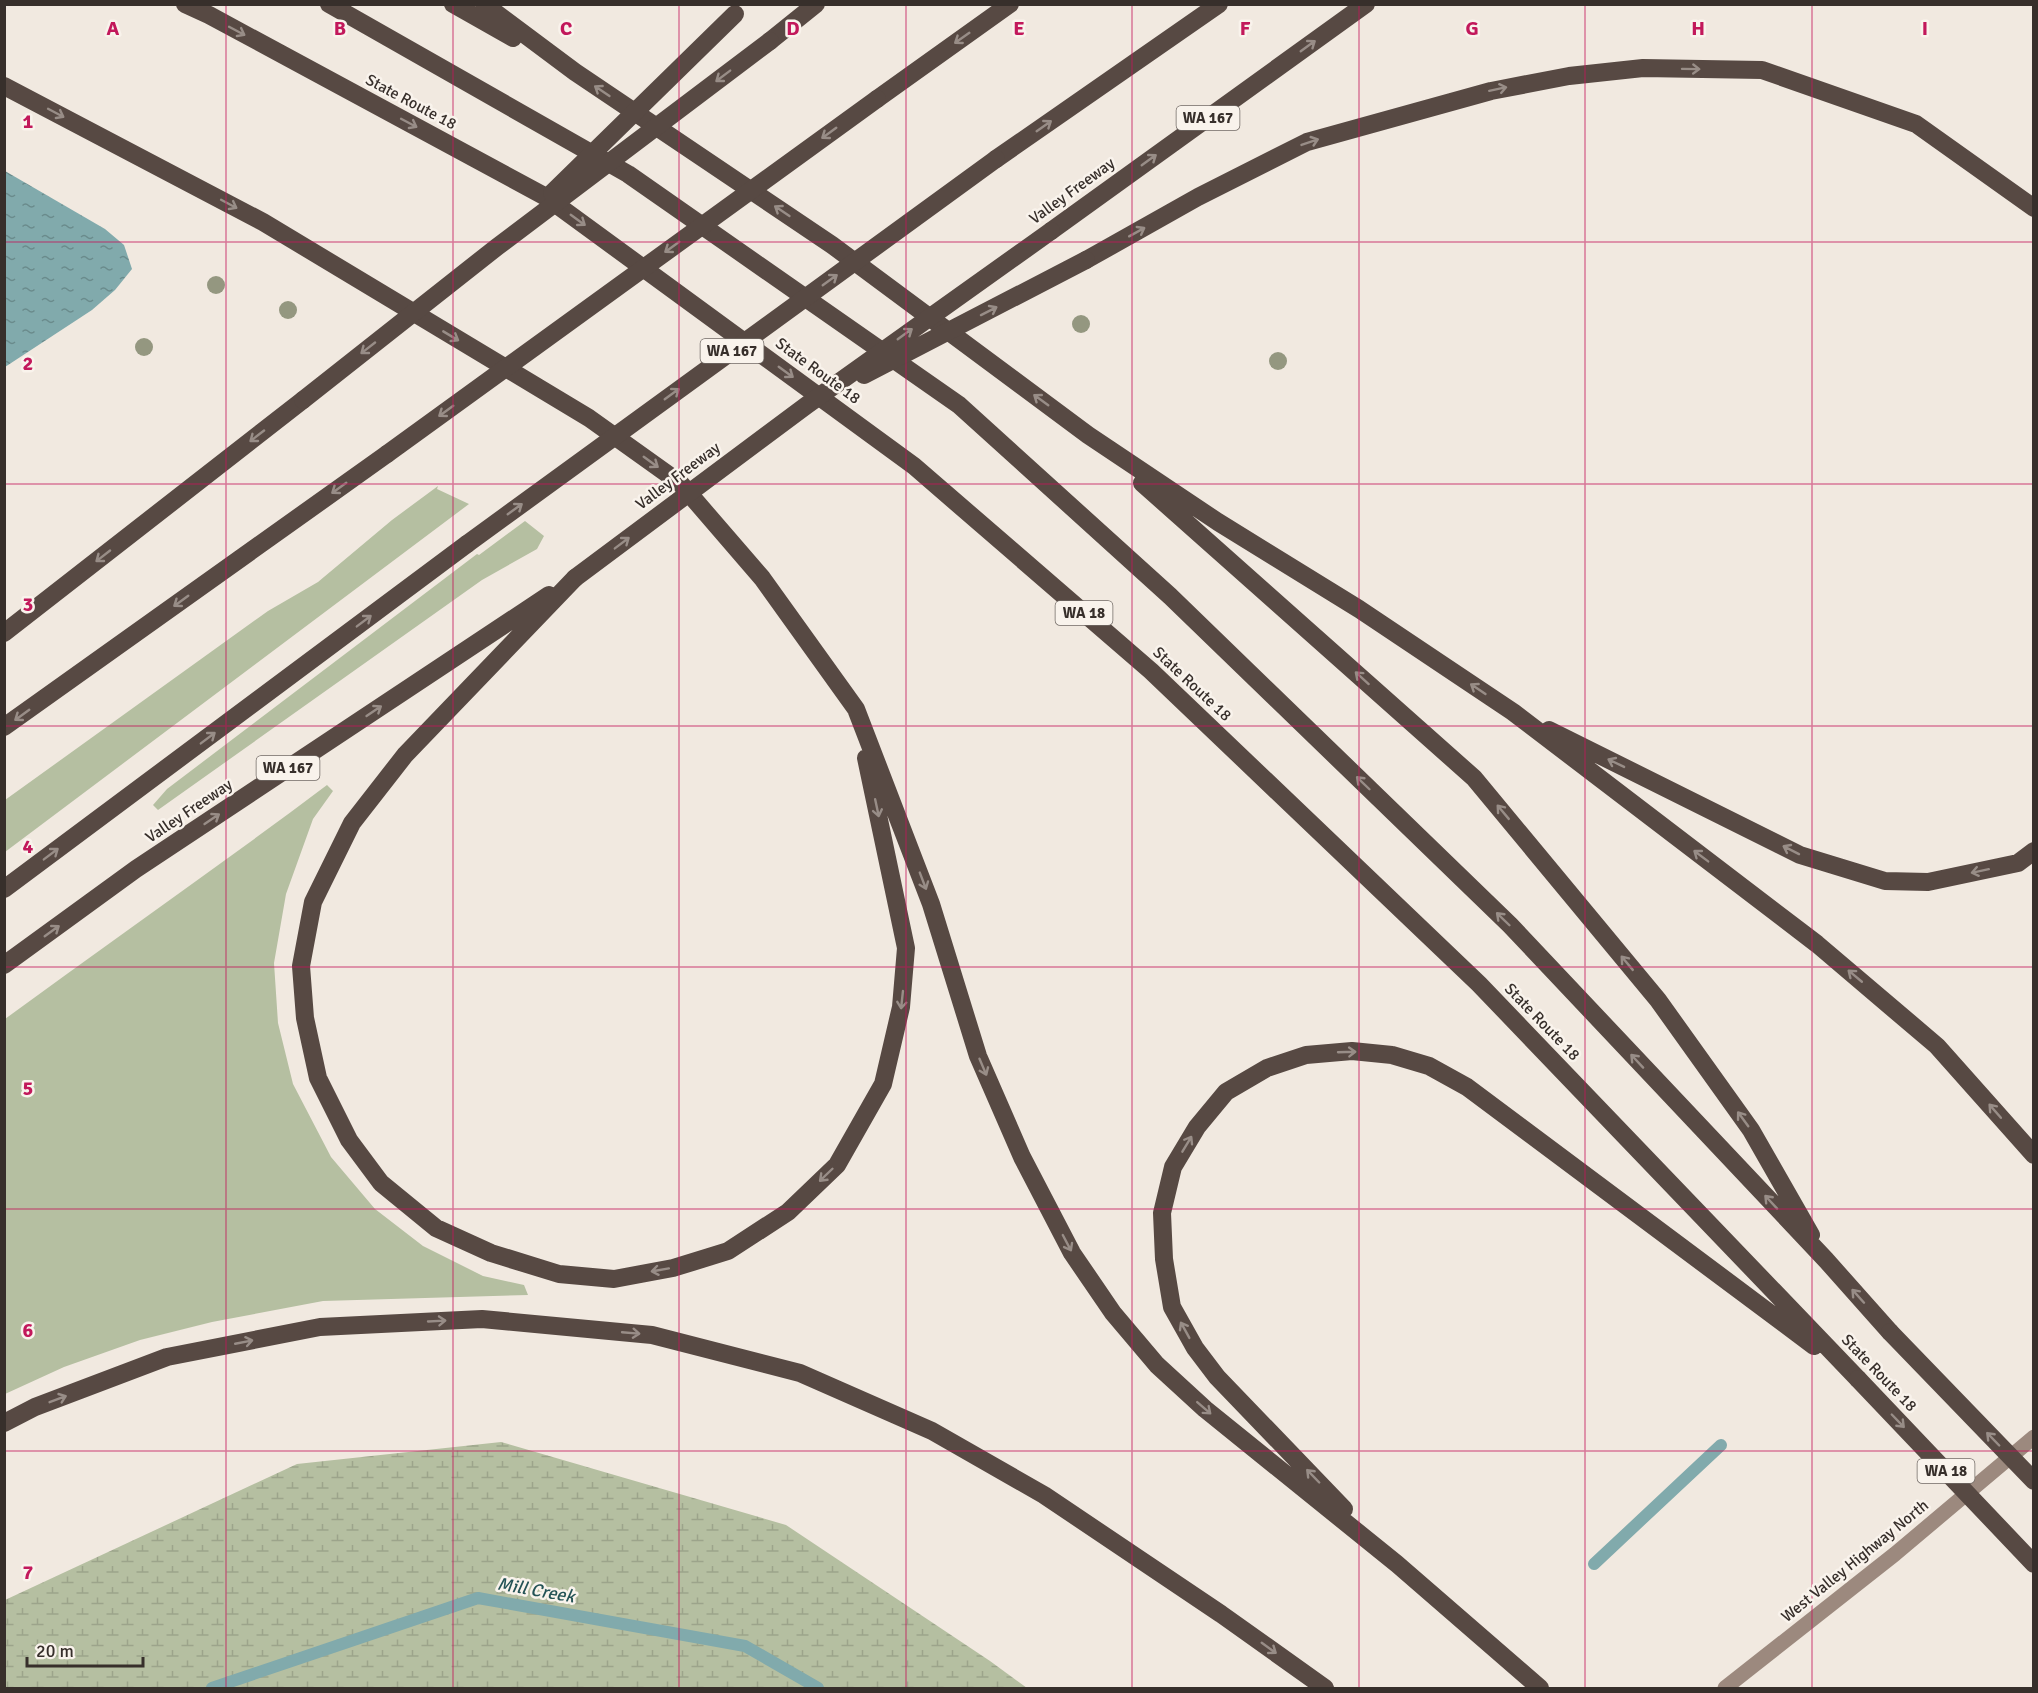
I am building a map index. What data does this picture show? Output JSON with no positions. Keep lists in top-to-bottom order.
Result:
{
  "streets": {
    "highway": [
      "State Route 18",
      "WA 167",
      "Valley Freeway",
      "WA 18"
    ],
    "main road": ["West Valley Highway North"]
  },
  "water": ["Mill Creek"],
  "scale_bar": "20 m",
  "grid": {
    "columns": [
      "A",
      "B",
      "C",
      "D",
      "E",
      "F",
      "G",
      "H",
      "I"
    ],
    "rows": [
      "1",
      "2",
      "3",
      "4",
      "5",
      "6",
      "7"
    ]
  }
}
